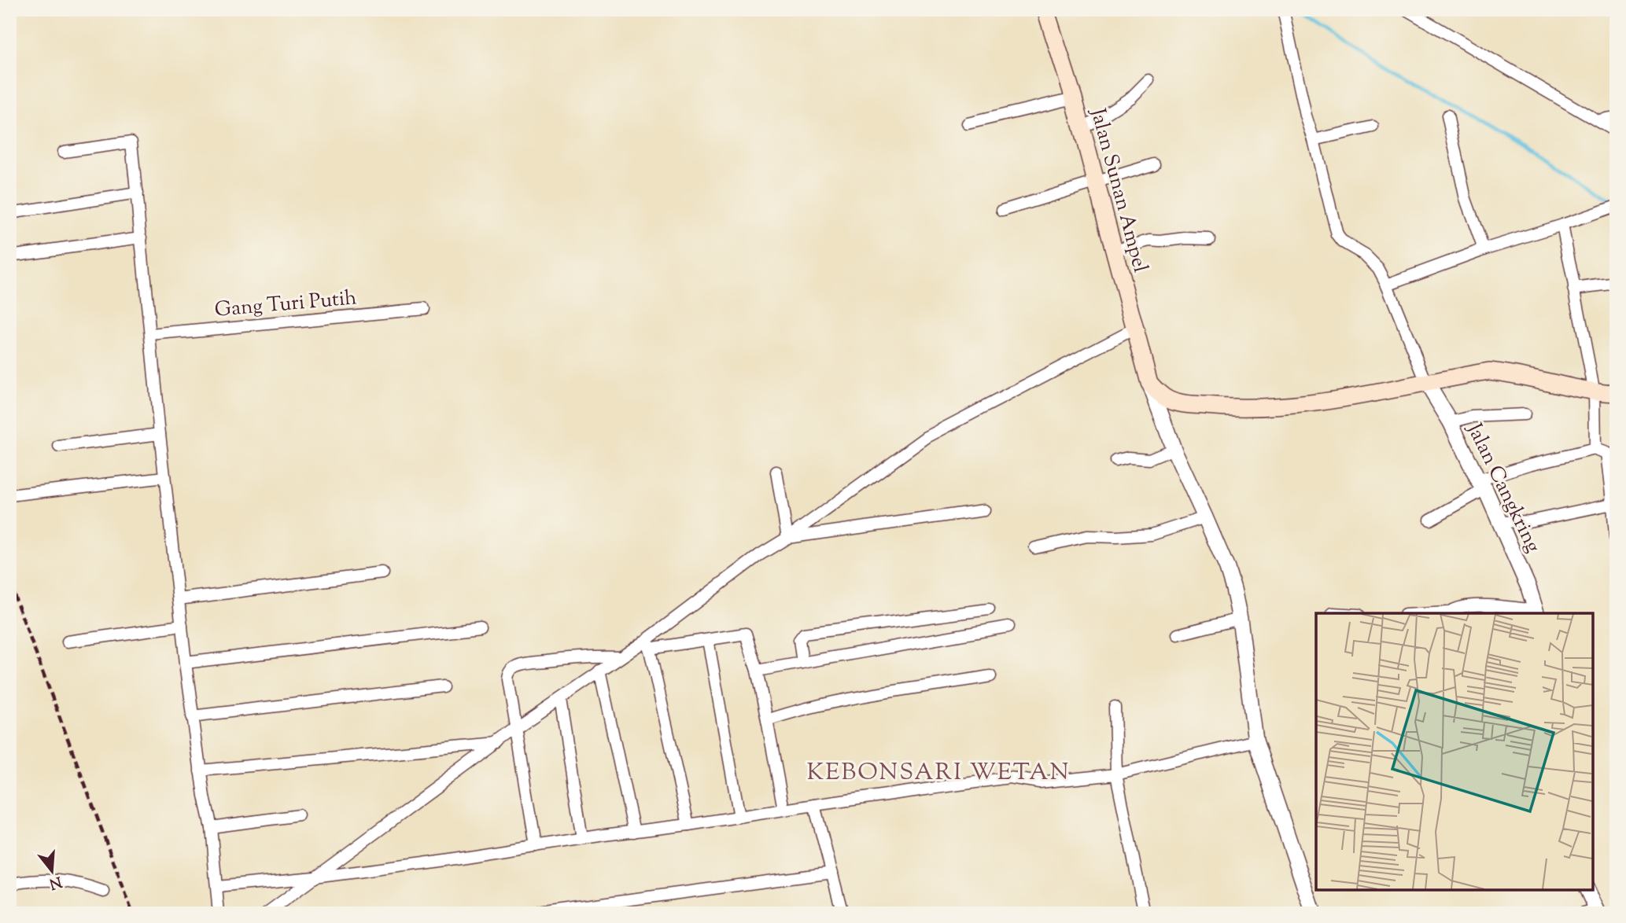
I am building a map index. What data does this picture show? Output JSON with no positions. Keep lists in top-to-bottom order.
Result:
{
  "streets": {
    "main road": ["Jalan Sunan Ampel"],
    "street": ["Gang Turi Putih", "Jalan Cangkring"]
  },
  "districts": ["KEBONSARI WETAN"],
  "north": "bottom"
}
